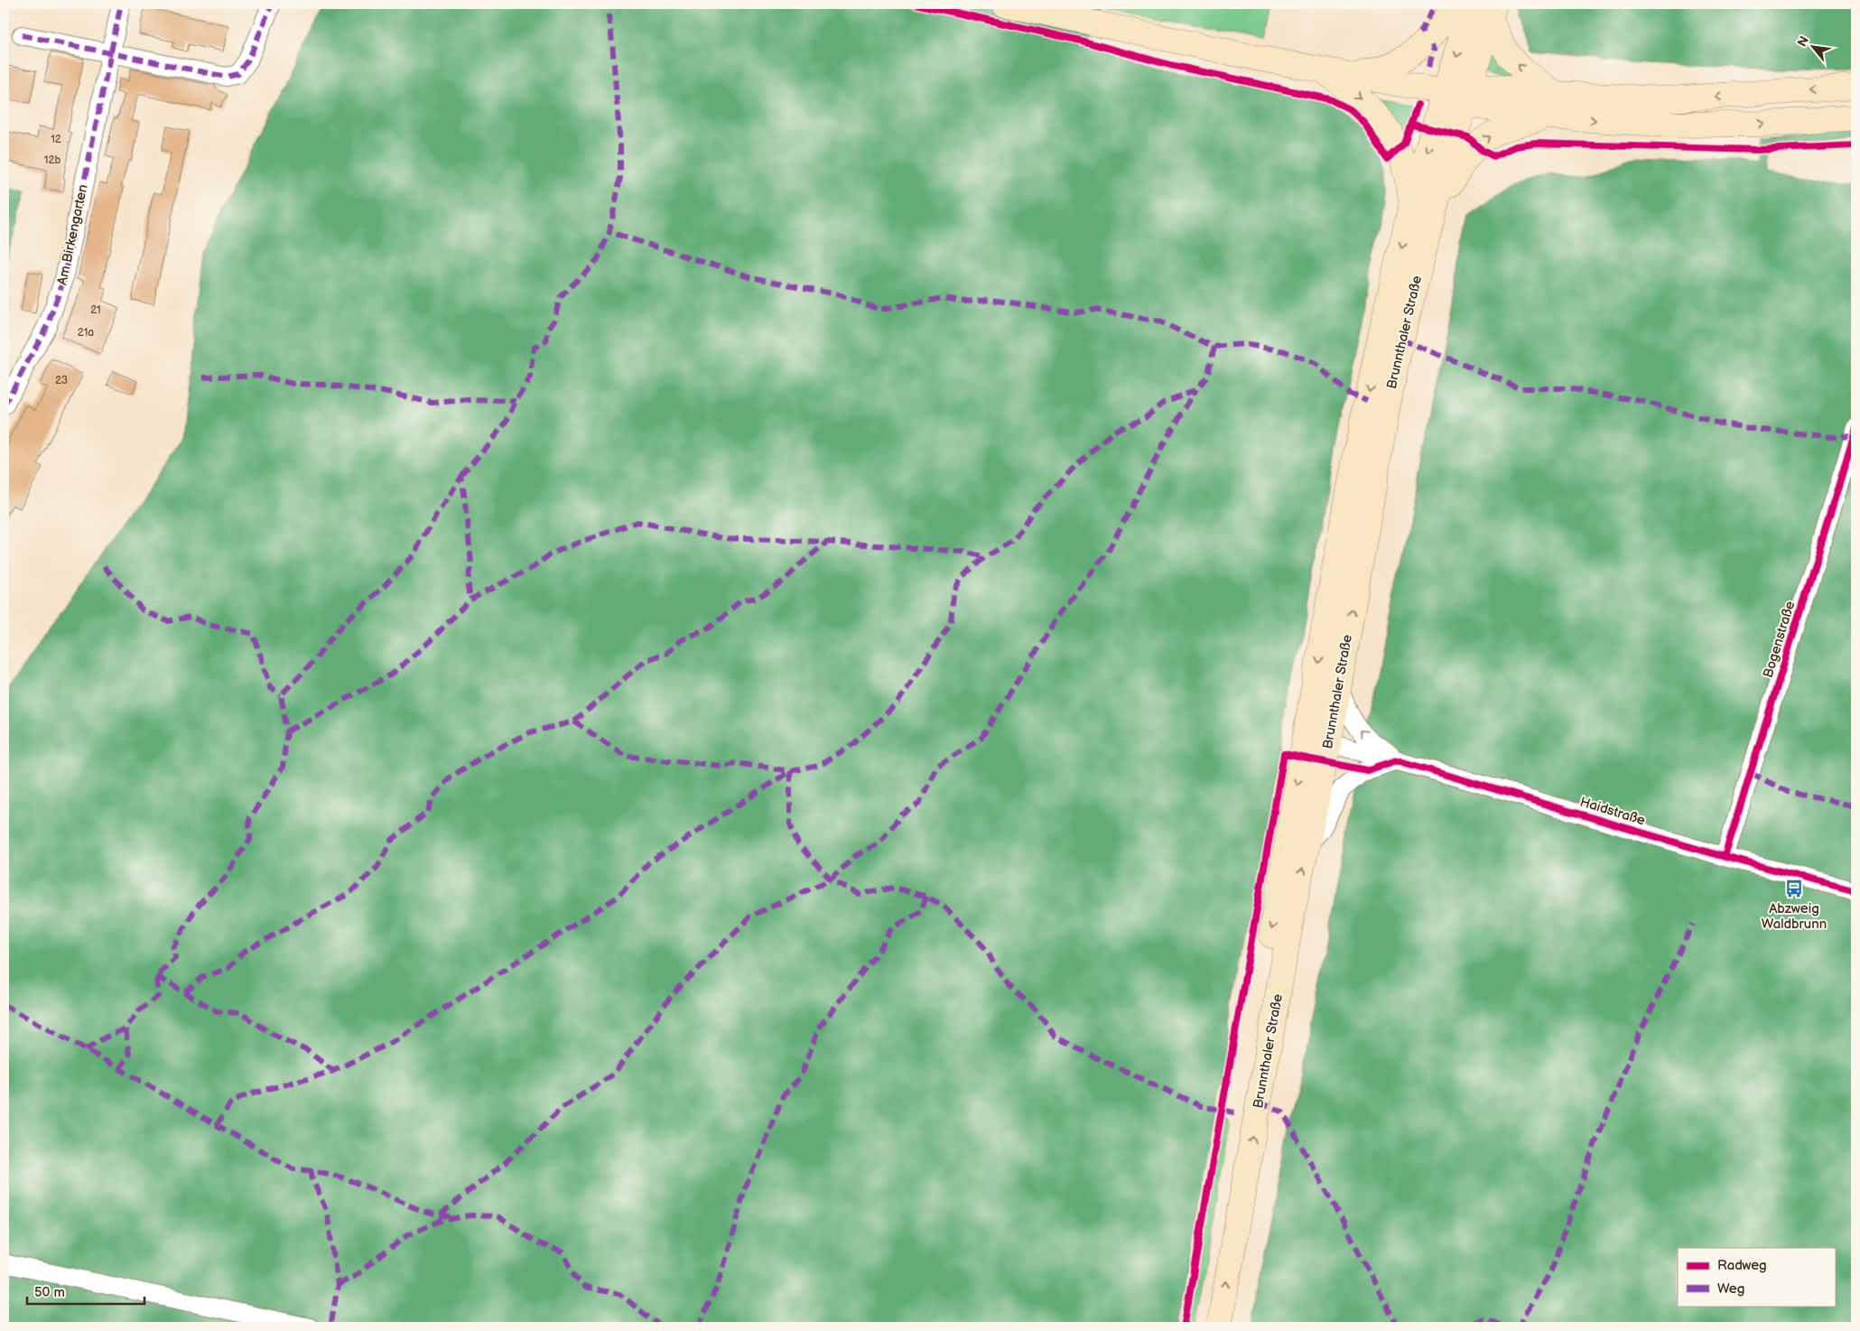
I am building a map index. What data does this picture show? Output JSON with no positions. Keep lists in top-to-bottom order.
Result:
{
  "streets": {
    "main road": ["Brunnthaler Straße"],
    "street": ["Am Birkengarten", "Bogenstraße", "Haidstraße"]
  },
  "crossings": [
    ["Brunnthaler Straße", "Haidstraße"],
    ["Bogenstraße", "Haidstraße"]
  ],
  "places": {
    "bus stop": ["Abzweig Waldbrunn"]
  },
  "house_numbers": [
    "12",
    "12b",
    "21",
    "21a",
    "23"
  ],
  "legend": ["Radweg", "Weg"],
  "scale_bar": "50 m",
  "north": "top left"
}
